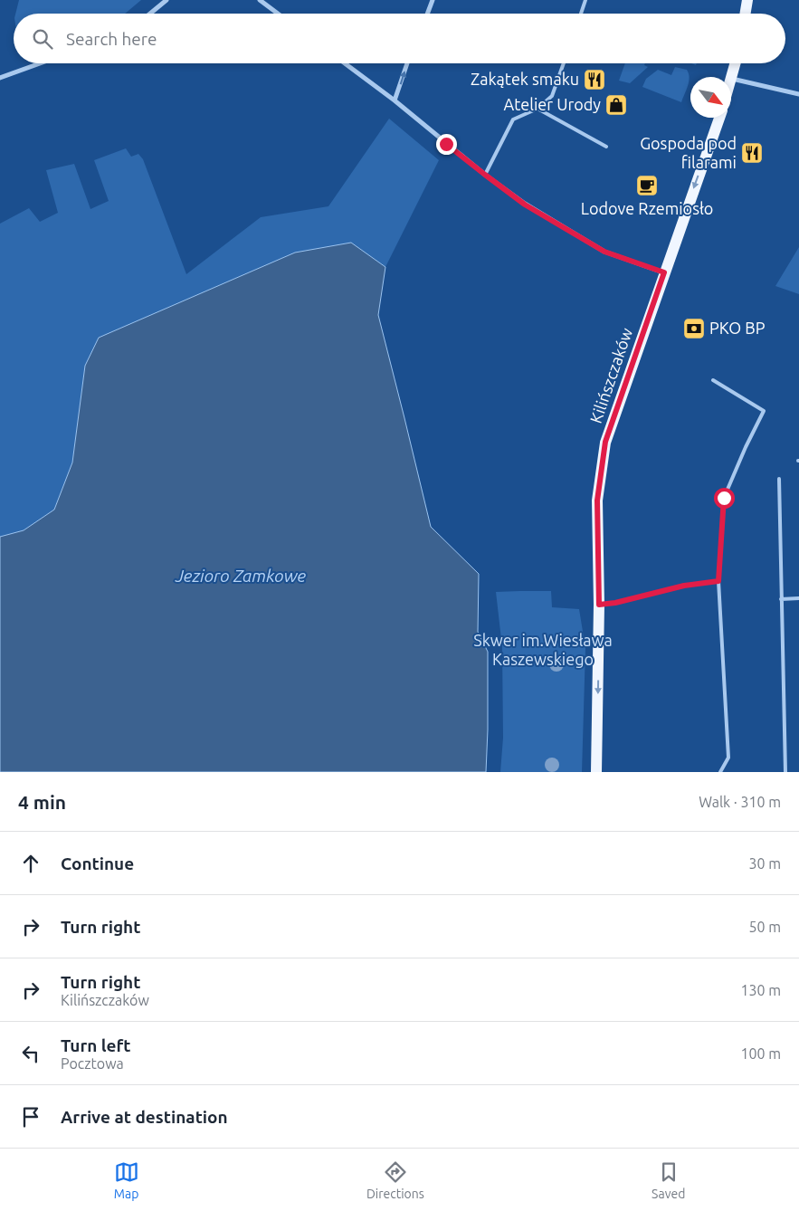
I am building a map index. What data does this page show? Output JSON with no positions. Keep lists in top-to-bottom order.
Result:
{
  "streets": {
    "main road": ["Kilińszczaków"]
  },
  "one_way": ["Kilińszczaków"],
  "water": ["Jezioro Zamkowe"],
  "parks": ["Skwer im.Wiesława Kaszewskiego"],
  "places": {
    "restaurant": ["Zakątek smaku", "Gospoda pod filarami"],
    "shop": ["Atelier Urody"],
    "cafe": ["Lodove Rzemiosło"],
    "bank": ["PKO BP"]
  },
  "north": "bottom right",
  "page": {
    "search": "Search here",
    "heading": ["4 min", "Walk · 310 m"],
    "list": [
      ["Continue", "30 m"],
      ["Turn right", "50 m"],
      ["Turn right", "Kilińszczaków", "130 m"],
      ["Turn left", "Pocztowa", "100 m"],
      "Arrive at destination"
    ],
    "nav": ["Map", "Directions", "Saved"]
  }
}
